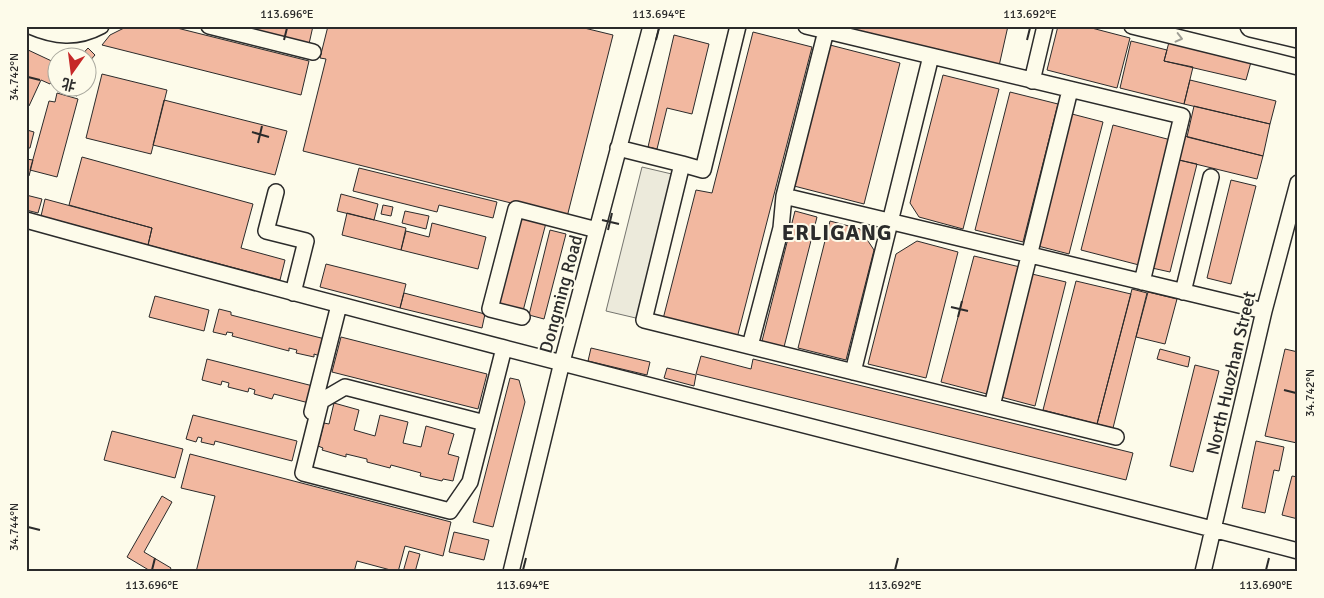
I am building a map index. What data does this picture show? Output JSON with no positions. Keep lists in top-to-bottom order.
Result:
{
  "streets": {
    "street": ["Dongming Road", "North Huozhan Street"]
  },
  "districts": ["ERLIGANG"],
  "north": "bottom",
  "coordinates": [
    "113.696°E",
    "113.694°E",
    "113.692°E",
    "34.742°N",
    "34.744°N",
    "113.690°E"
  ]
}
